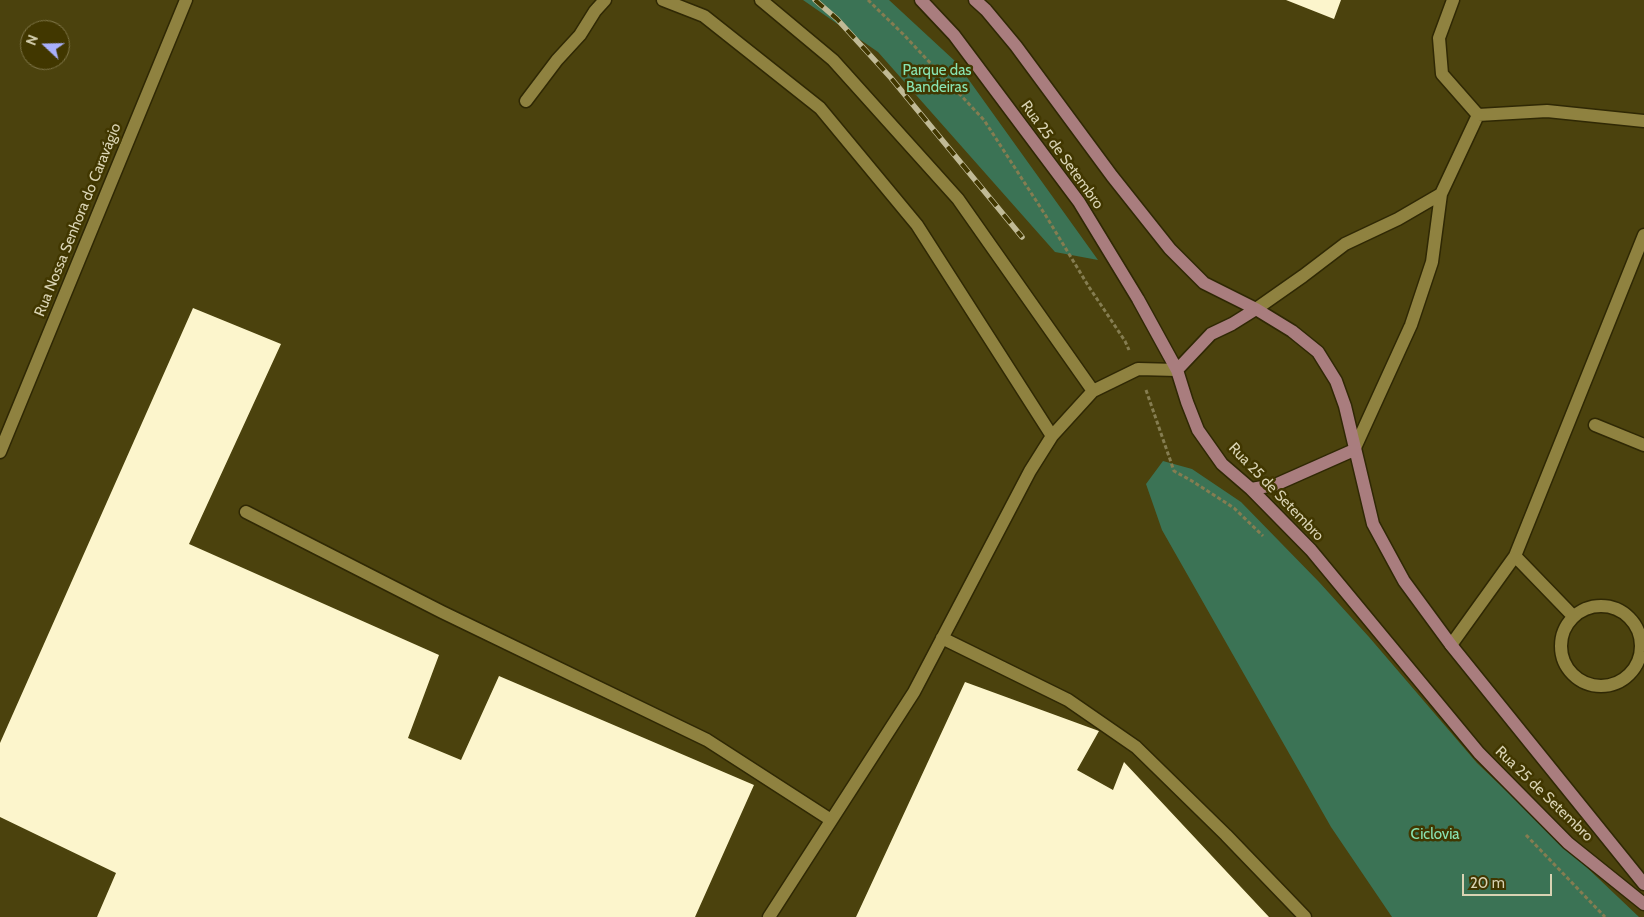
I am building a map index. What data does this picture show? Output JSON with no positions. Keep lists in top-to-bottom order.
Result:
{
  "streets": {
    "main road": ["Rua 25 de Setembro"],
    "street": ["Rua Nossa Senhora do Caravágio"]
  },
  "parks": ["Parque das Bandeiras", "Ciclovia"],
  "scale_bar": "20 m",
  "north": "left"
}
